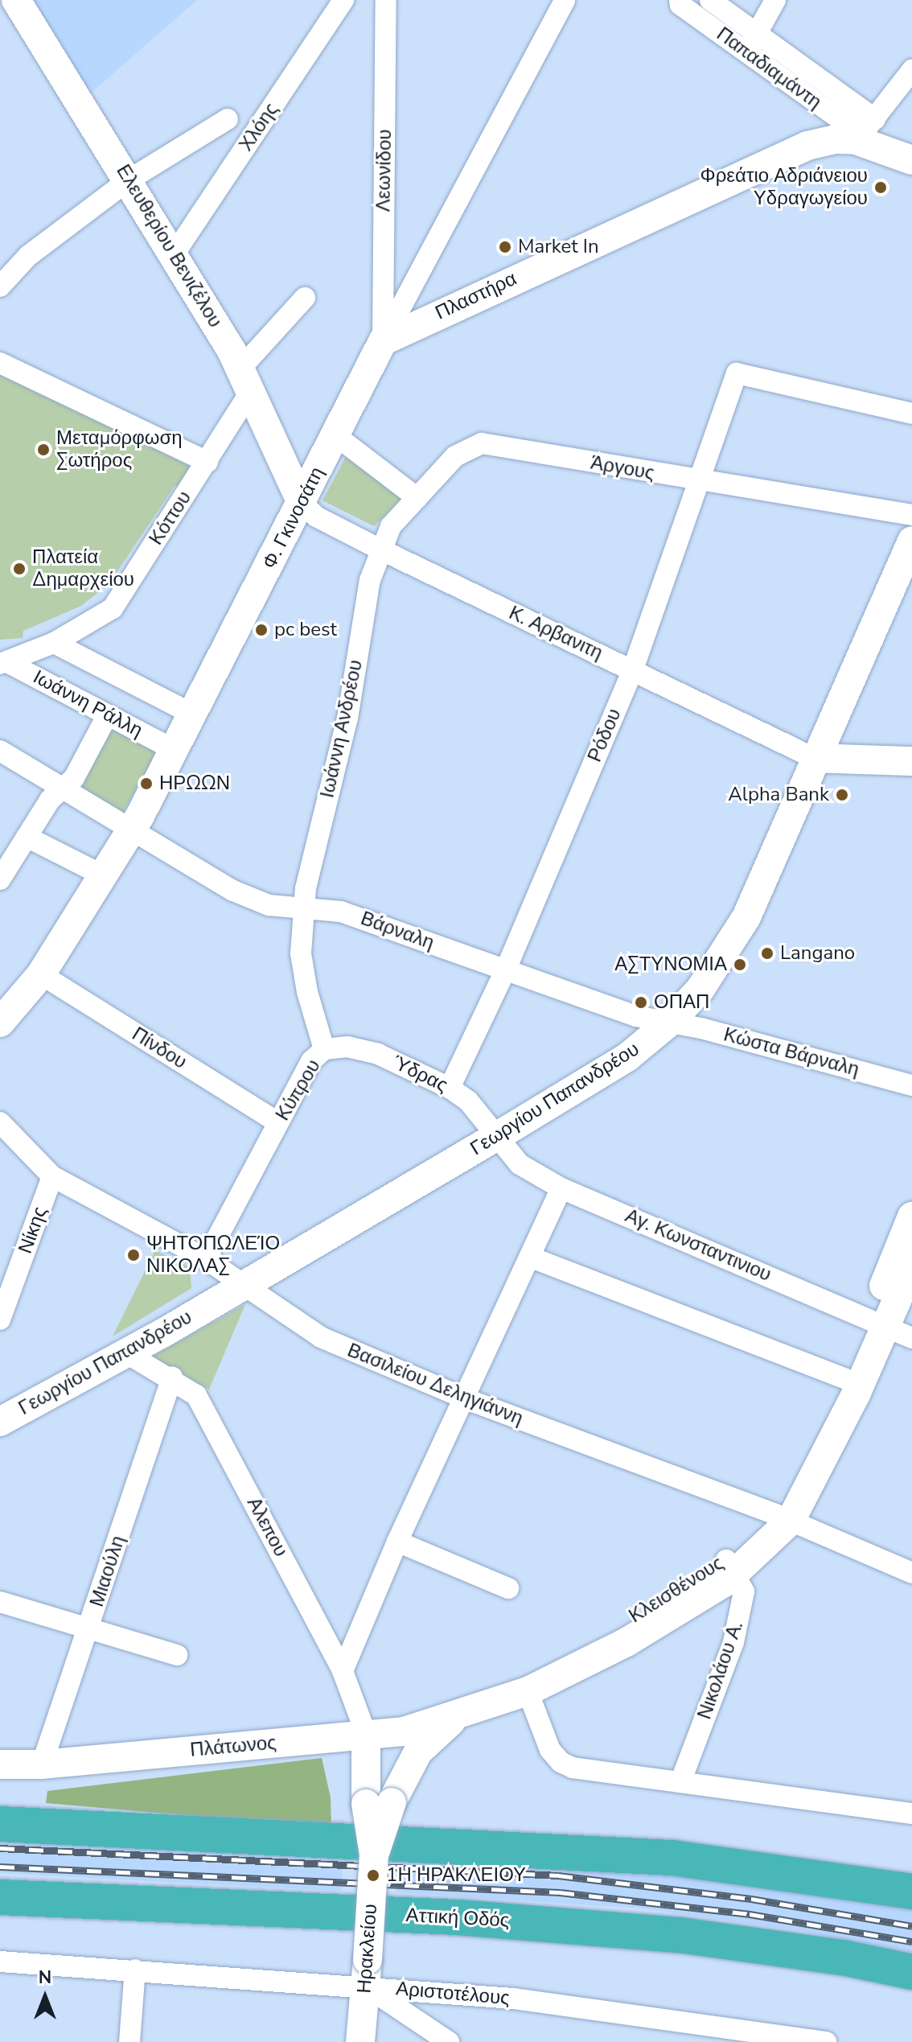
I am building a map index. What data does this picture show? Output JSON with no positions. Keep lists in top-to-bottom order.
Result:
{
  "streets": {
    "highway": ["Αττική Οδός"],
    "street": [
      "Παπαδιαμάντη",
      "Χλόης",
      "Λεωνίδου",
      "Ελευθερίου Βενιζέλου",
      "Πλαστήρα",
      "Άργους",
      "Κόττου",
      "Φ. Γκινοσάτη",
      "Κ. Αρβανιτη",
      "Ιωάννη Ράλλη",
      "Ιωάννη Ανδρέου",
      "Ρόδου",
      "Βάρναλη",
      "Πίνδου",
      "Κώστα Βάρναλη",
      "Ύδρας",
      "Κύπρου",
      "Γεωργίου Παπανδρέου",
      "Νίκης",
      "Αγ. Κωνσταντινιου",
      "Βασιλείου Δεληγιάννη",
      "Αλεπου",
      "Μιαούλη",
      "Κλεισθένους",
      "Νικολάου Α.",
      "Πλάτωνος",
      "Ηρακλείου",
      "Αριστοτέλους"
    ]
  },
  "crossings": [
    ["Παπαδιαμάντη", "Πλαστήρα"],
    ["Χλόης", "Ελευθερίου Βενιζέλου"],
    ["Λεωνίδου", "Πλαστήρα"],
    ["Λεωνίδου", "Φ. Γκινοσάτη"],
    ["Ελευθερίου Βενιζέλου", "Κόττου"],
    ["Ελευθερίου Βενιζέλου", "Φ. Γκινοσάτη"],
    ["Ελευθερίου Βενιζέλου", "Κ. Αρβανιτη"],
    ["Πλαστήρα", "Φ. Γκινοσάτη"],
    ["Άργους", "Κ. Αρβανιτη"],
    ["Άργους", "Ιωάννη Ανδρέου"],
    ["Άργους", "Ρόδου"],
    ["Κόττου", "Ιωάννη Ράλλη"],
    ["Φ. Γκινοσάτη", "Κ. Αρβανιτη"],
    ["Φ. Γκινοσάτη", "Ιωάννη Ράλλη"],
    ["Φ. Γκινοσάτη", "Βάρναλη"],
    ["Φ. Γκινοσάτη", "Πίνδου"],
    ["Κ. Αρβανιτη", "Ιωάννη Ανδρέου"],
    ["Κ. Αρβανιτη", "Ρόδου"],
    ["Κ. Αρβανιτη", "Γεωργίου Παπανδρέου"],
    ["Ιωάννη Ανδρέου", "Βάρναλη"],
    ["Ιωάννη Ανδρέου", "Κύπρου"],
    ["Ρόδου", "Βάρναλη"],
    ["Ρόδου", "Ύδρας"],
    ["Βάρναλη", "Κώστα Βάρναλη"],
    ["Βάρναλη", "Κύπρου"],
    ["Βάρναλη", "Γεωργίου Παπανδρέου"],
    ["Πίνδου", "Κύπρου"],
    ["Κώστα Βάρναλη", "Γεωργίου Παπανδρέου"],
    ["Ύδρας", "Κύπρου"],
    ["Ύδρας", "Γεωργίου Παπανδρέου"],
    ["Ύδρας", "Αγ. Κωνσταντινιου"],
    ["Κύπρου", "Βασιλείου Δεληγιάννη"],
    ["Γεωργίου Παπανδρέου", "Αγ. Κωνσταντινιου"],
    ["Γεωργίου Παπανδρέου", "Βασιλείου Δεληγιάννη"],
    ["Γεωργίου Παπανδρέου", "Αλεπου"],
    ["Νίκης", "Βασιλείου Δεληγιάννη"],
    ["Αγ. Κωνσταντινιου", "Κλεισθένους"],
    ["Βασιλείου Δεληγιάννη", "Κλεισθένους"],
    ["Αλεπου", "Μιαούλη"],
    ["Αλεπου", "Κλεισθένους"],
    ["Αλεπου", "Πλάτωνος"],
    ["Μιαούλη", "Πλάτωνος"],
    ["Κλεισθένους", "Νικολάου Α."],
    ["Κλεισθένους", "Πλάτωνος"],
    ["Ηρακλείου", "Αριστοτέλους"]
  ],
  "places": [
    "Φρεάτιο Αδριάνειου Υδραγωγείου",
    "Market In",
    "Μεταμόρφωση Σωτήρος",
    "Πλατεία Δημαρχείου",
    "pc best",
    "ΗΡΩΩΝ",
    "Alpha Bank",
    "Langano",
    "ΑΣΤΥΝΟΜΙΑ",
    "ΟΠΑΠ",
    "ΨΗΤΟΠΩΛΕΊΟ ΝΙΚΟΛΑΣ",
    "1Η ΗΡΑΚΛΕΙΟΥ"
  ],
  "north": "top"
}
